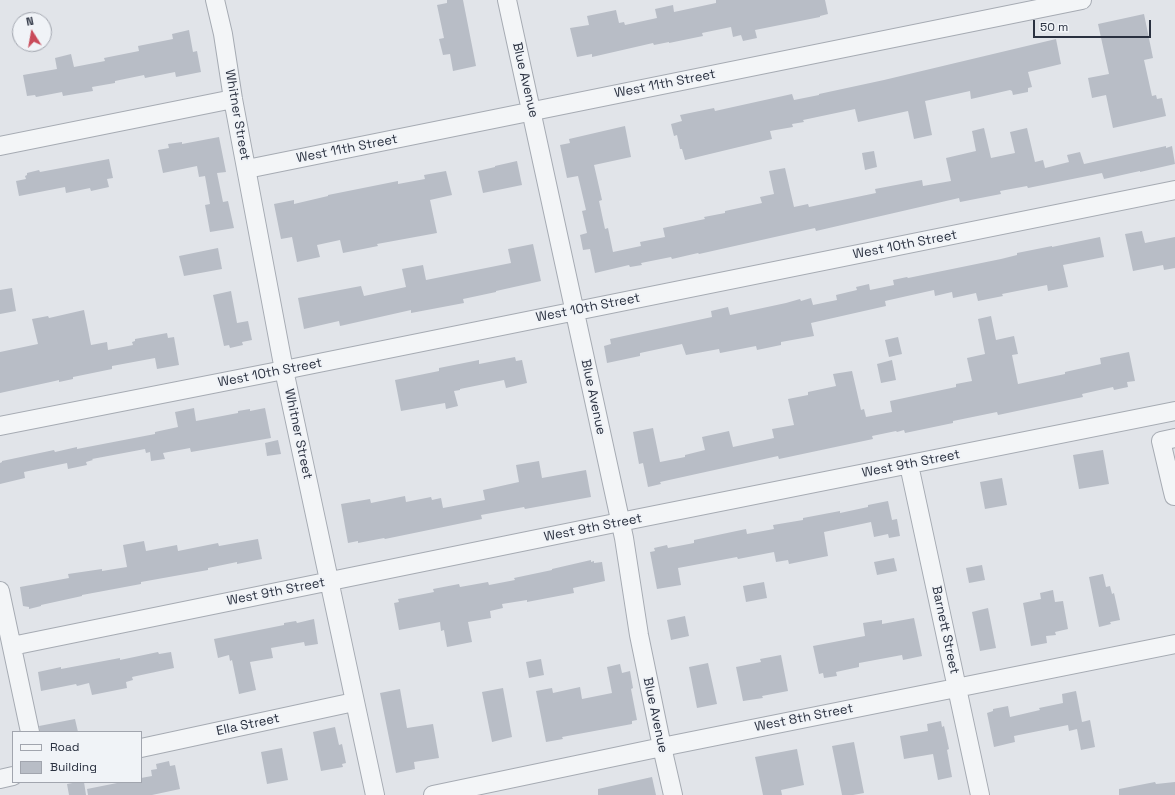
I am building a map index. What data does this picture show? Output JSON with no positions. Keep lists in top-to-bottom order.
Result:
{
  "streets": {
    "street": [
      "Blue Avenue",
      "West 11th Street",
      "Whitner Street",
      "West 10th Street",
      "West 9th Street",
      "Barnett Street",
      "West 8th Street",
      "Ella Street"
    ]
  },
  "crossings": [
    ["Blue Avenue", "West 11th Street"],
    ["Blue Avenue", "West 10th Street"],
    ["Blue Avenue", "West 9th Street"],
    ["Blue Avenue", "West 8th Street"],
    ["West 11th Street", "Whitner Street"],
    ["Whitner Street", "West 10th Street"],
    ["Whitner Street", "West 9th Street"],
    ["Whitner Street", "Ella Street"],
    ["West 9th Street", "Barnett Street"],
    ["Barnett Street", "West 8th Street"]
  ],
  "legend": ["Road", "Building"],
  "scale_bar": "50 m",
  "north": "top"
}
